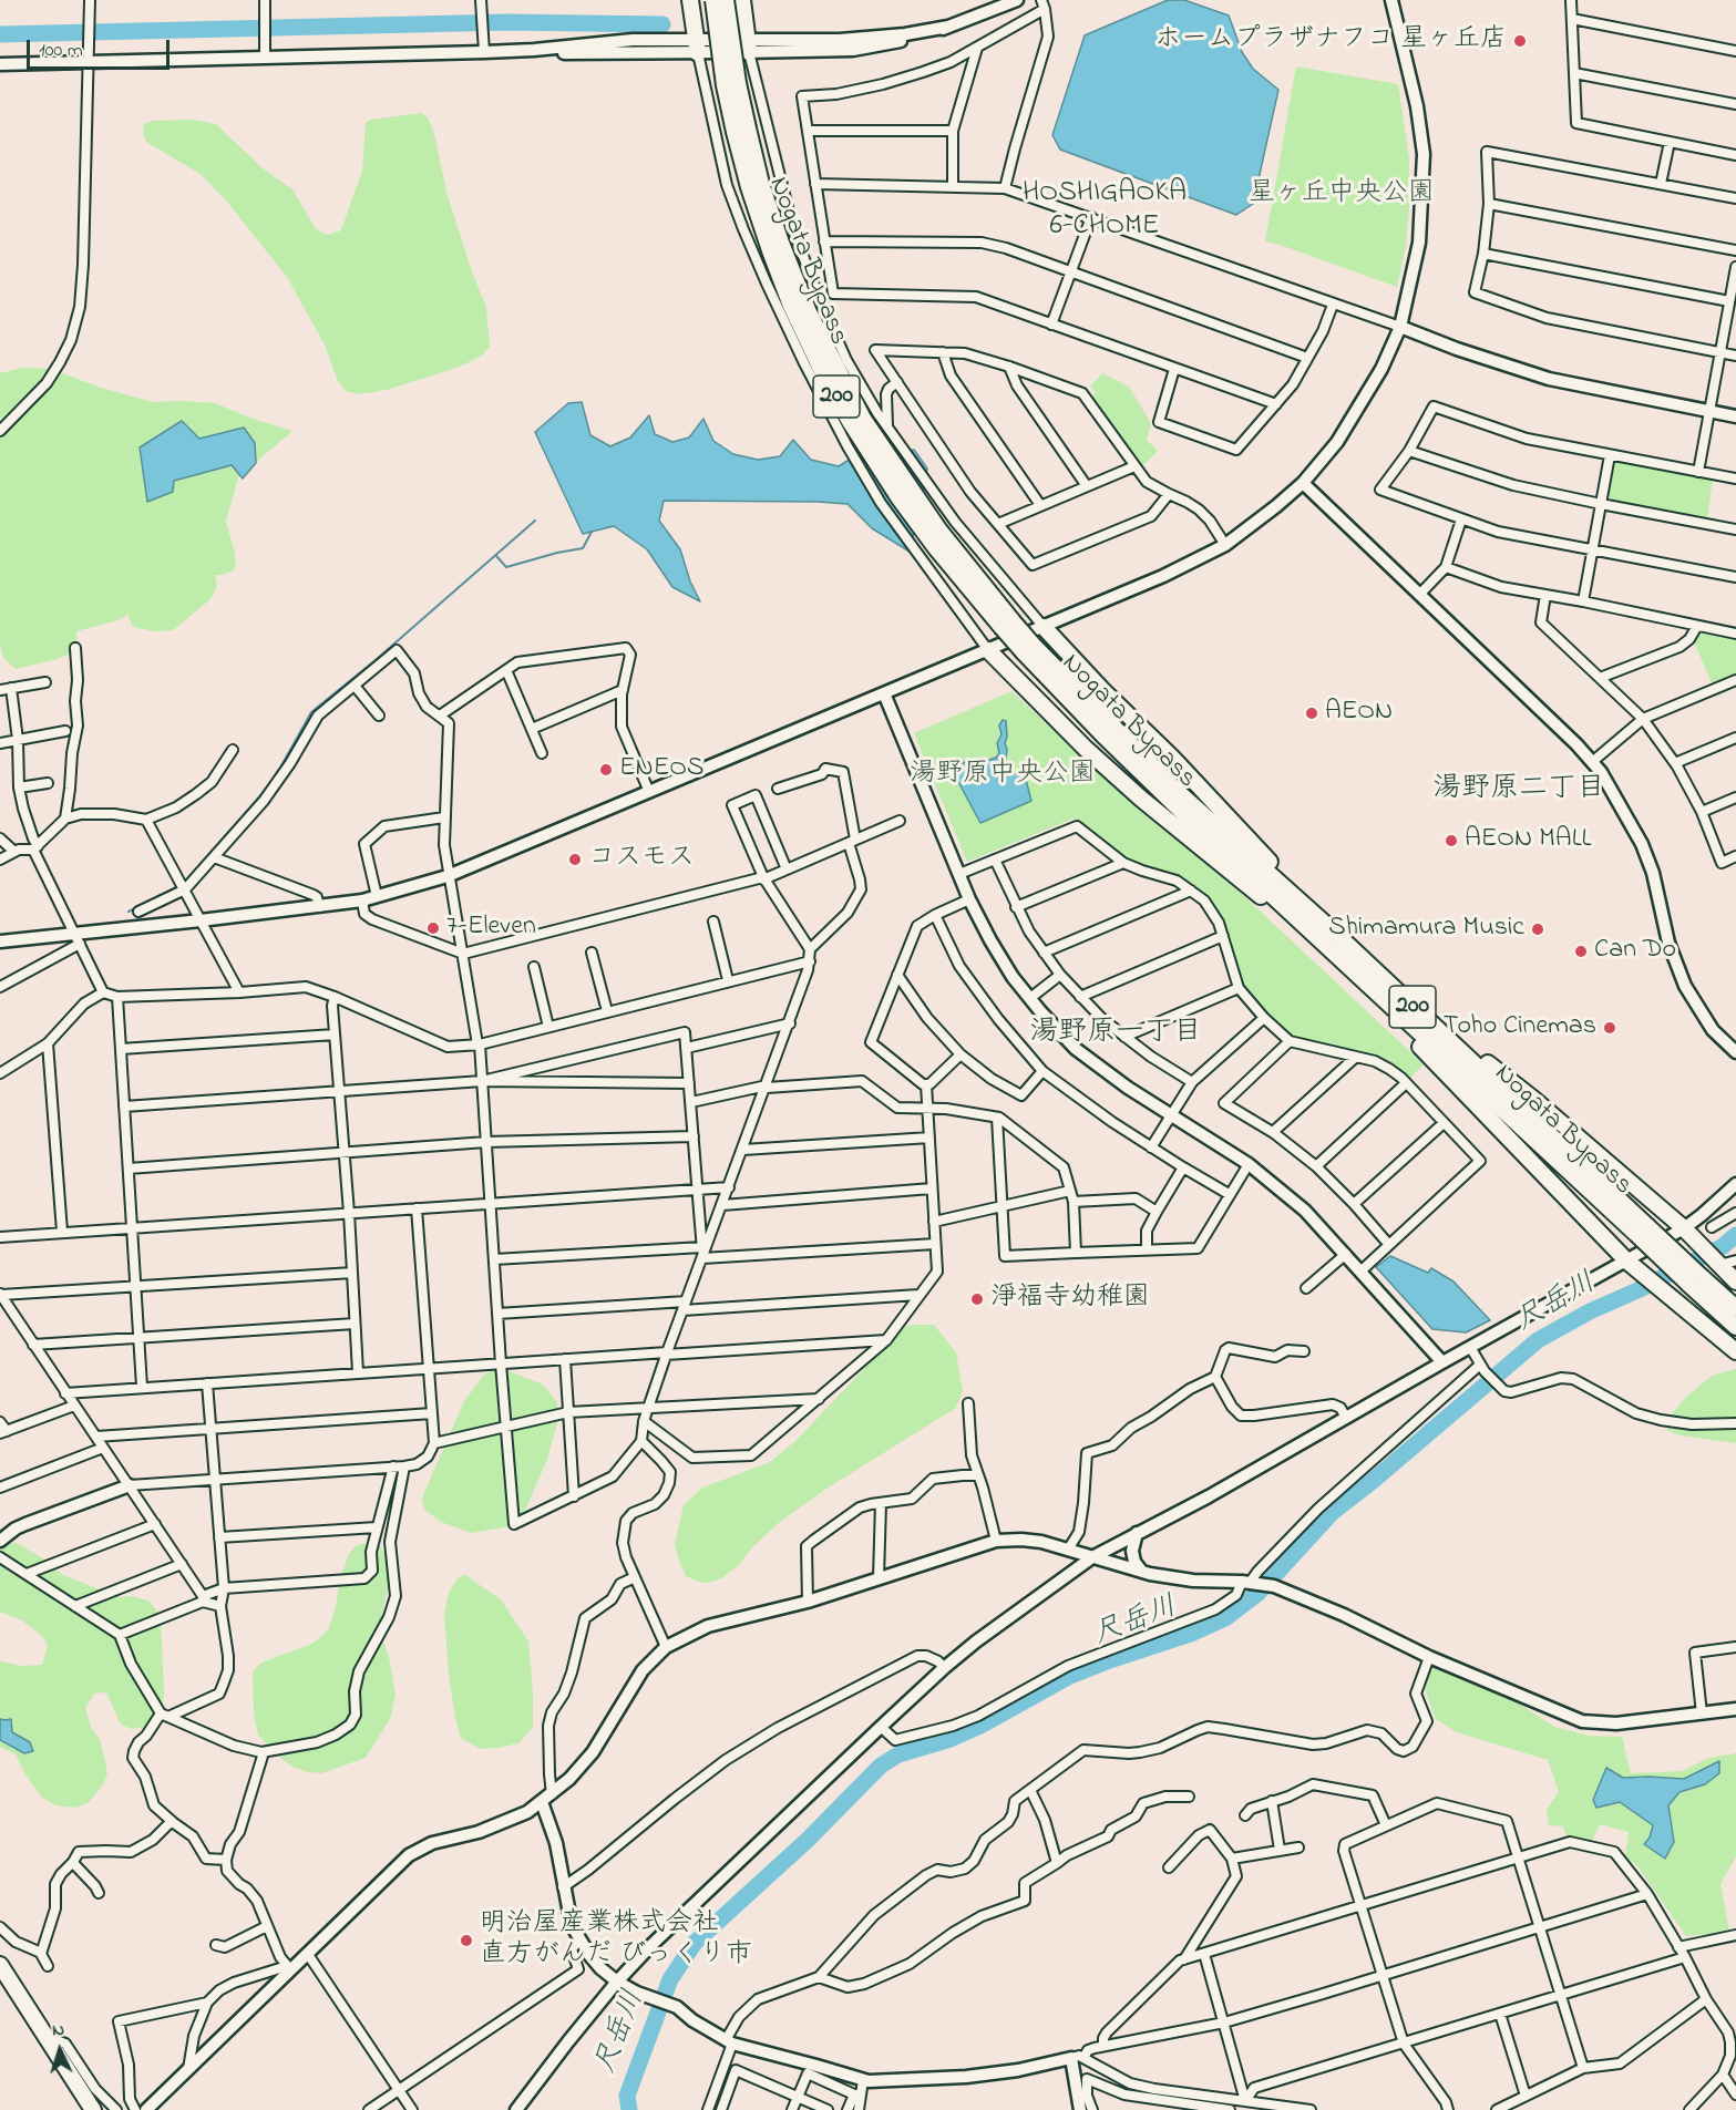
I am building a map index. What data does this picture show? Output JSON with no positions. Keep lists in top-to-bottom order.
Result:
{
  "streets": {
    "highway": ["Nogata Bypass", "200"]
  },
  "districts": ["HOSHIGAOKA 6-CHOME", "湯野原二丁目", "湯野原一丁目"],
  "water": ["尺岳川"],
  "parks": ["星ヶ丘中央公園", "湯野原中央公園"],
  "places": [
    "ホームプラザナフコ 星ヶ丘店",
    "AEON",
    "ENEOS",
    "AEON MALL",
    "コスモス",
    "7-Eleven",
    "Shimamura Music",
    "Can Do",
    "Toho Cinemas",
    "淨福寺幼稚園",
    "明治屋産業株式会社 直方がんだ びっくり市"
  ],
  "scale_bar": "100 m",
  "north": "top"
}
